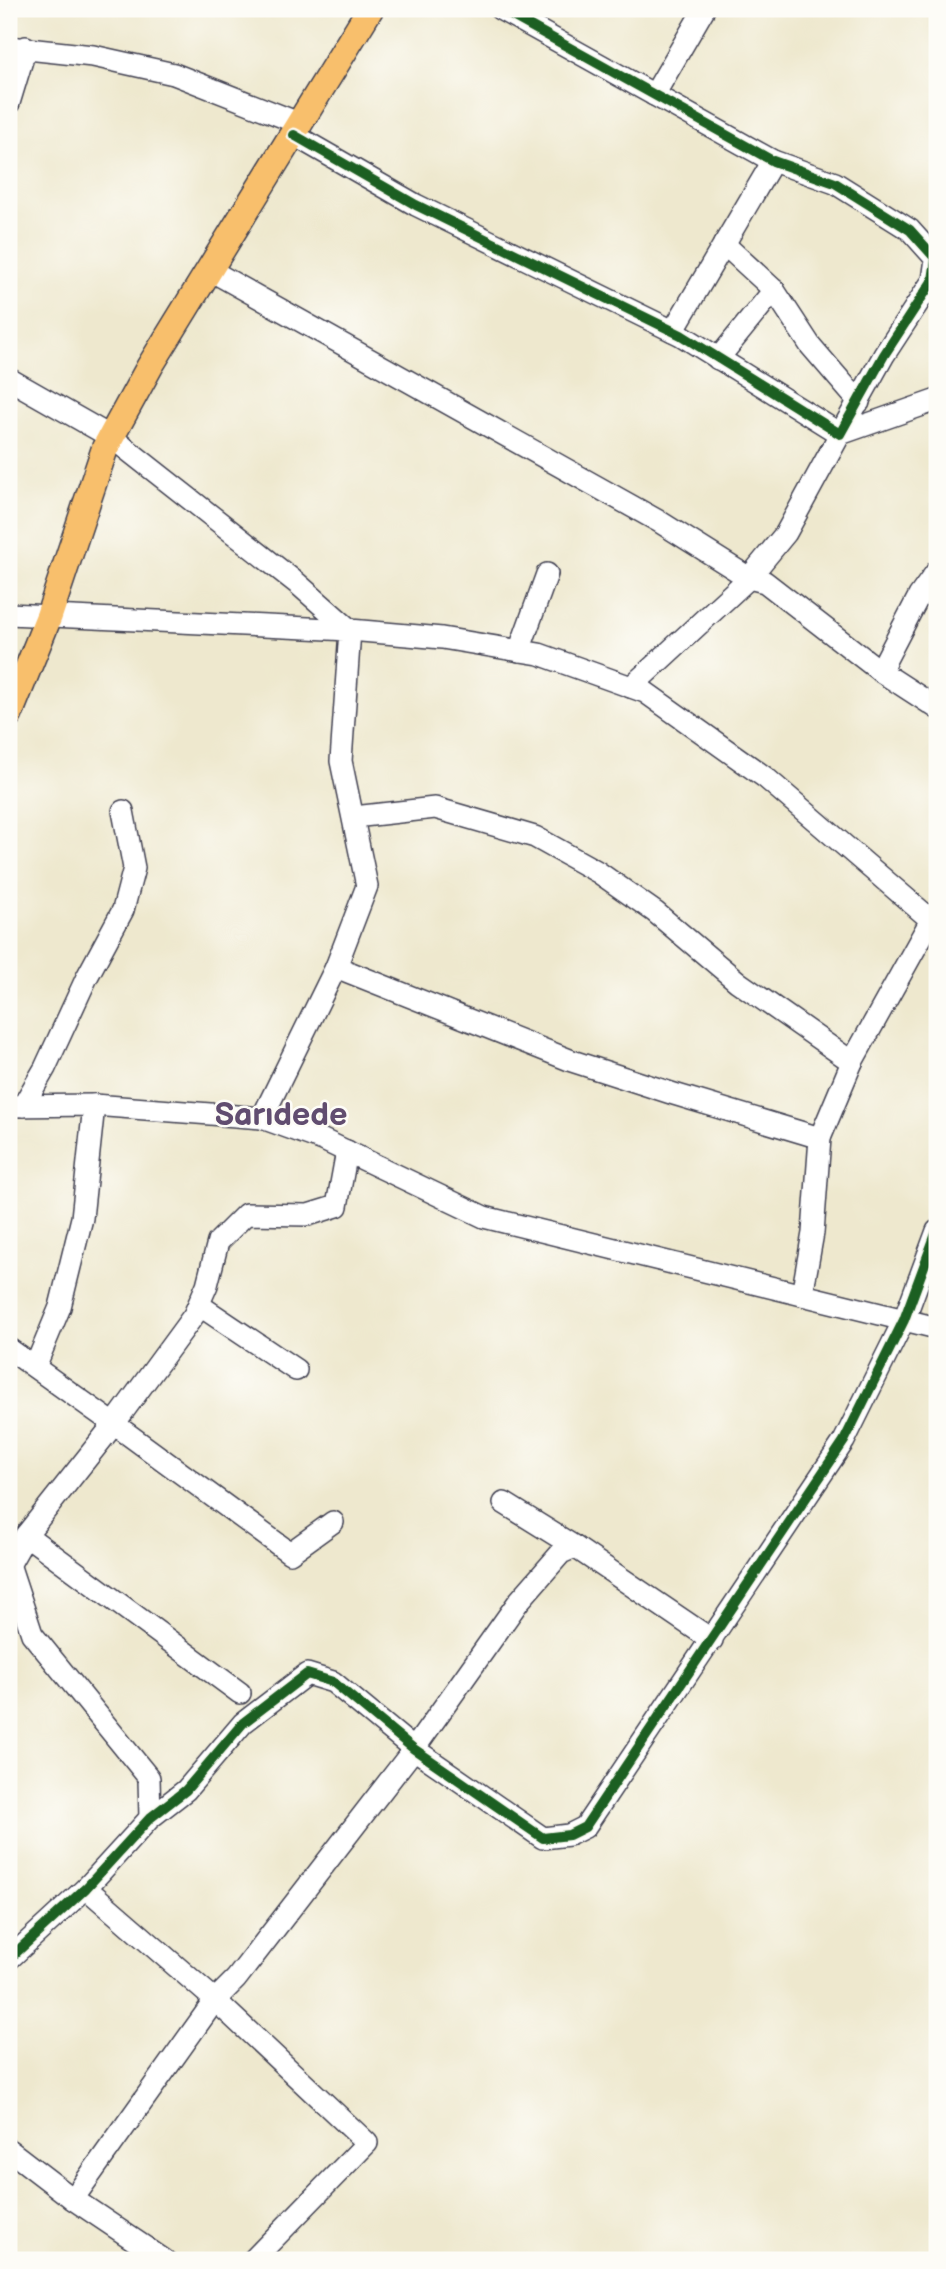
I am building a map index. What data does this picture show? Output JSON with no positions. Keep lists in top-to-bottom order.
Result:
{
  "districts": ["Sarıdede"]
}
